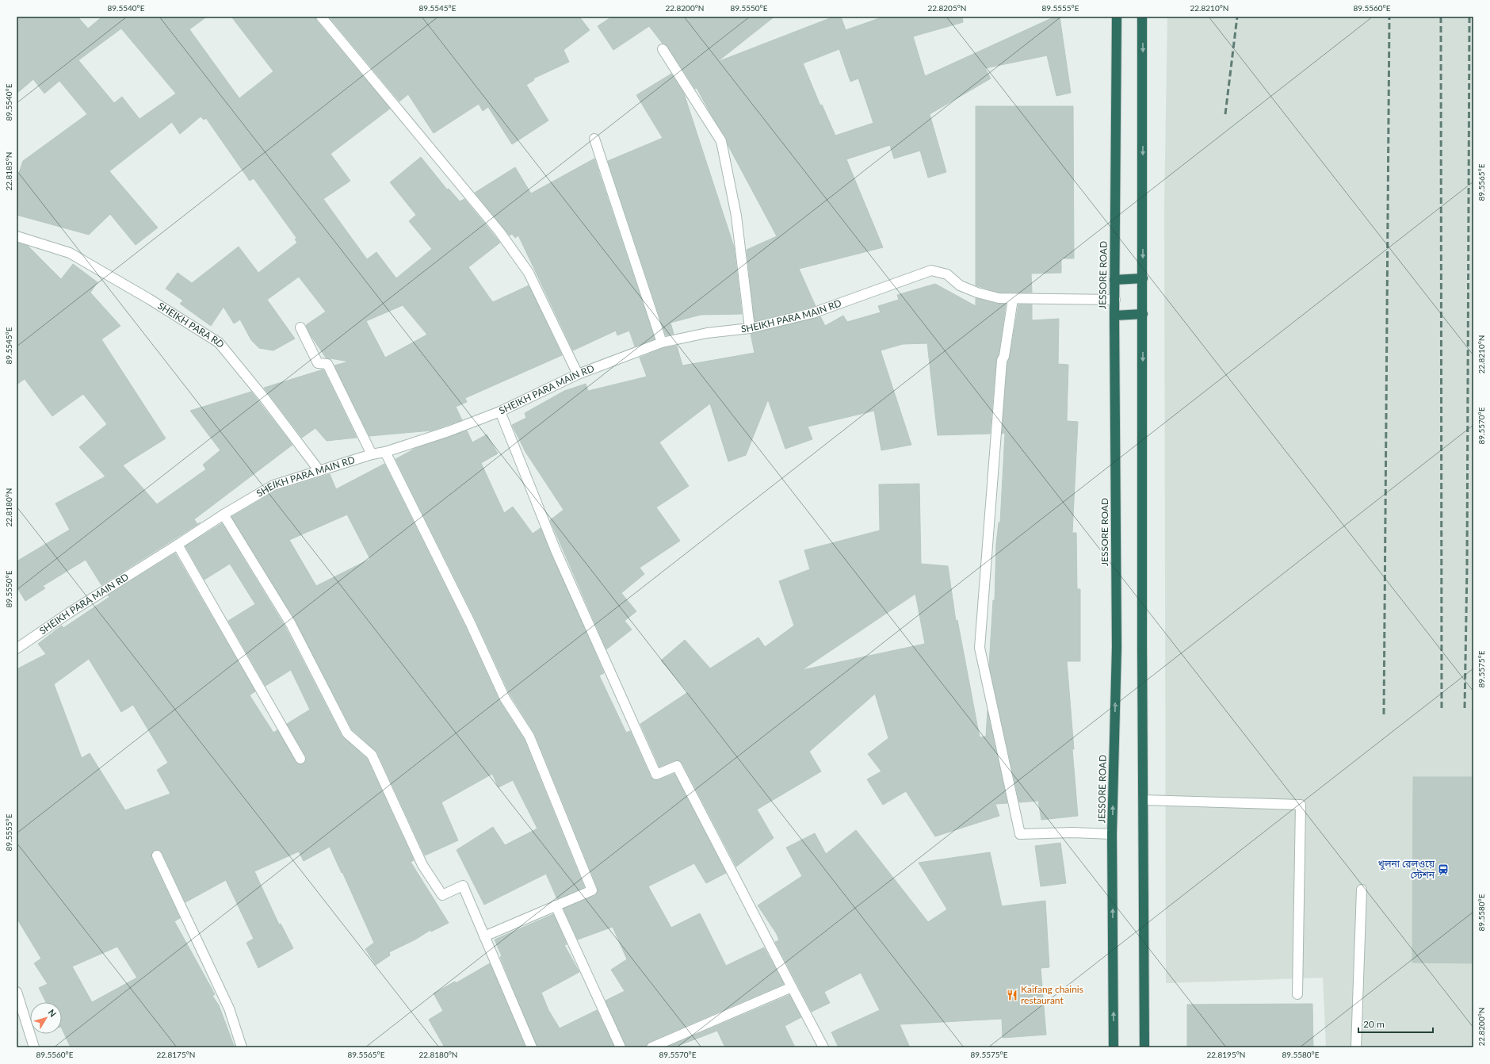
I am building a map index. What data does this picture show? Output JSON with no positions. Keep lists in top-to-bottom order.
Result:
{
  "streets": {
    "highway": ["JESSORE ROAD"],
    "street": ["SHEIKH PARA MAIN RD", "SHEIKH PARA RD"]
  },
  "crossings": [
    ["JESSORE ROAD", "SHEIKH PARA MAIN RD"],
    ["SHEIKH PARA MAIN RD", "SHEIKH PARA RD"]
  ],
  "places": {
    "station": ["খুলনা রেলওয়ে স্টেশন"],
    "restaurant": ["Kaifang chainis restaurant"]
  },
  "scale_bar": "20 m",
  "north": "top right",
  "coordinates": [
    "89.5540°E",
    "89.5545°E",
    "22.8200°N",
    "89.5550°E",
    "22.8205°N",
    "89.5555°E",
    "22.8210°N",
    "89.5560°E",
    "22.8185°N",
    "89.5565°E",
    "89.5570°E",
    "22.8180°N",
    "89.5575°E",
    "89.5580°E",
    "22.8175°N",
    "22.8195°N"
  ]
}
